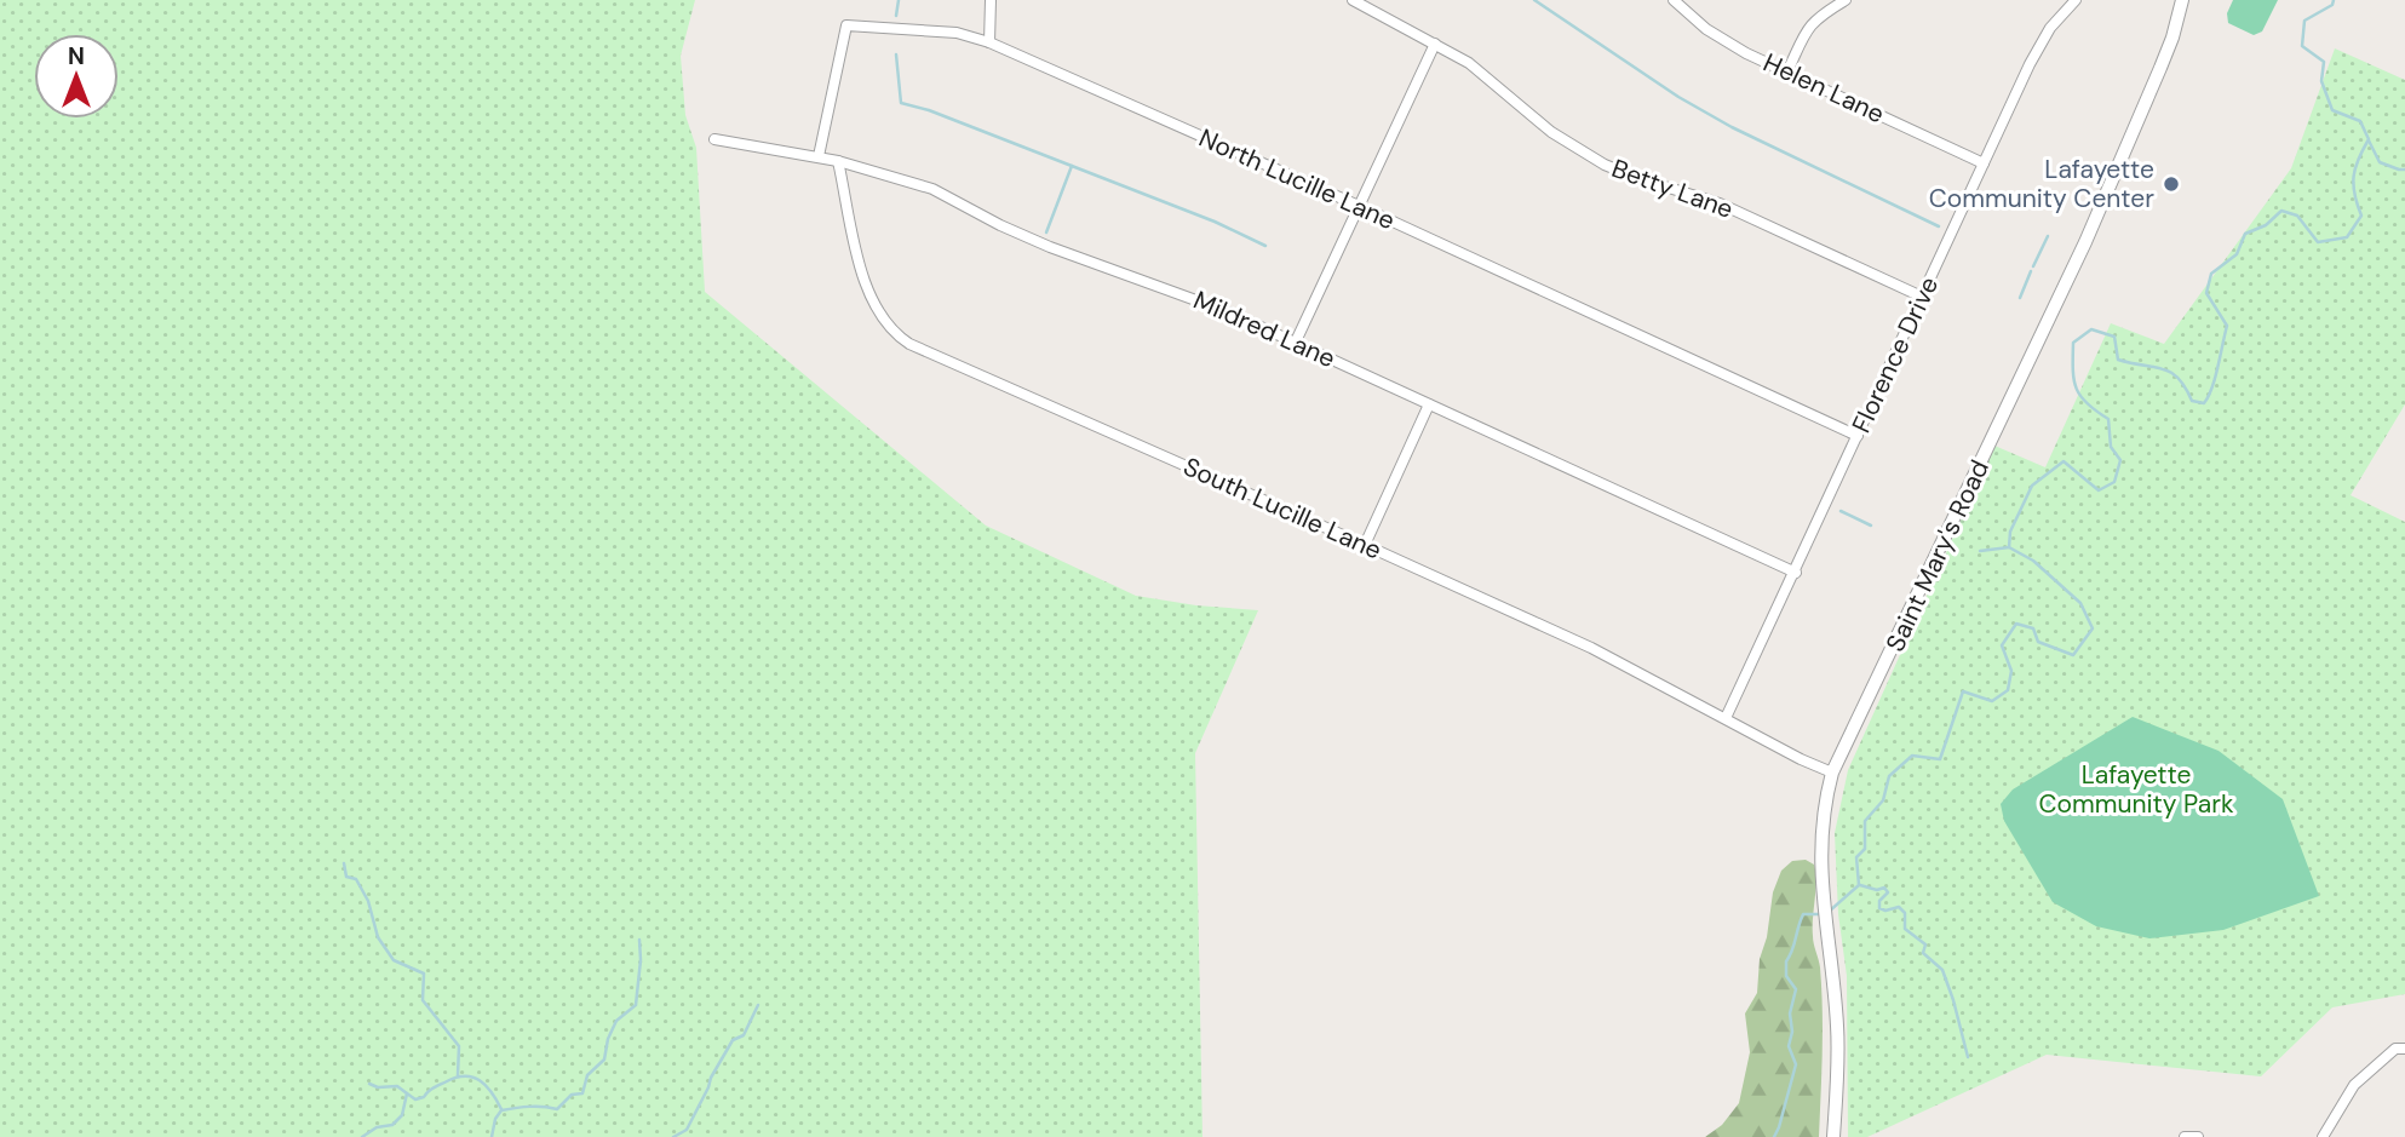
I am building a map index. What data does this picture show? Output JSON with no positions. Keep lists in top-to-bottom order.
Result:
{
  "streets": {
    "street": [
      "Helen Lane",
      "North Lucille Lane",
      "Betty Lane",
      "Mildred Lane",
      "Florence Drive",
      "South Lucille Lane",
      "Saint Mary's Road"
    ]
  },
  "crossings": [
    ["Helen Lane", "Florence Drive"],
    ["North Lucille Lane", "Mildred Lane"],
    ["North Lucille Lane", "Florence Drive"],
    ["Betty Lane", "Florence Drive"],
    ["Mildred Lane", "Florence Drive"],
    ["Mildred Lane", "South Lucille Lane"],
    ["Florence Drive", "South Lucille Lane"],
    ["South Lucille Lane", "Saint Mary's Road"]
  ],
  "parks": ["Lafayette Community Park"],
  "places": ["Lafayette Community Center"],
  "north": "top"
}
